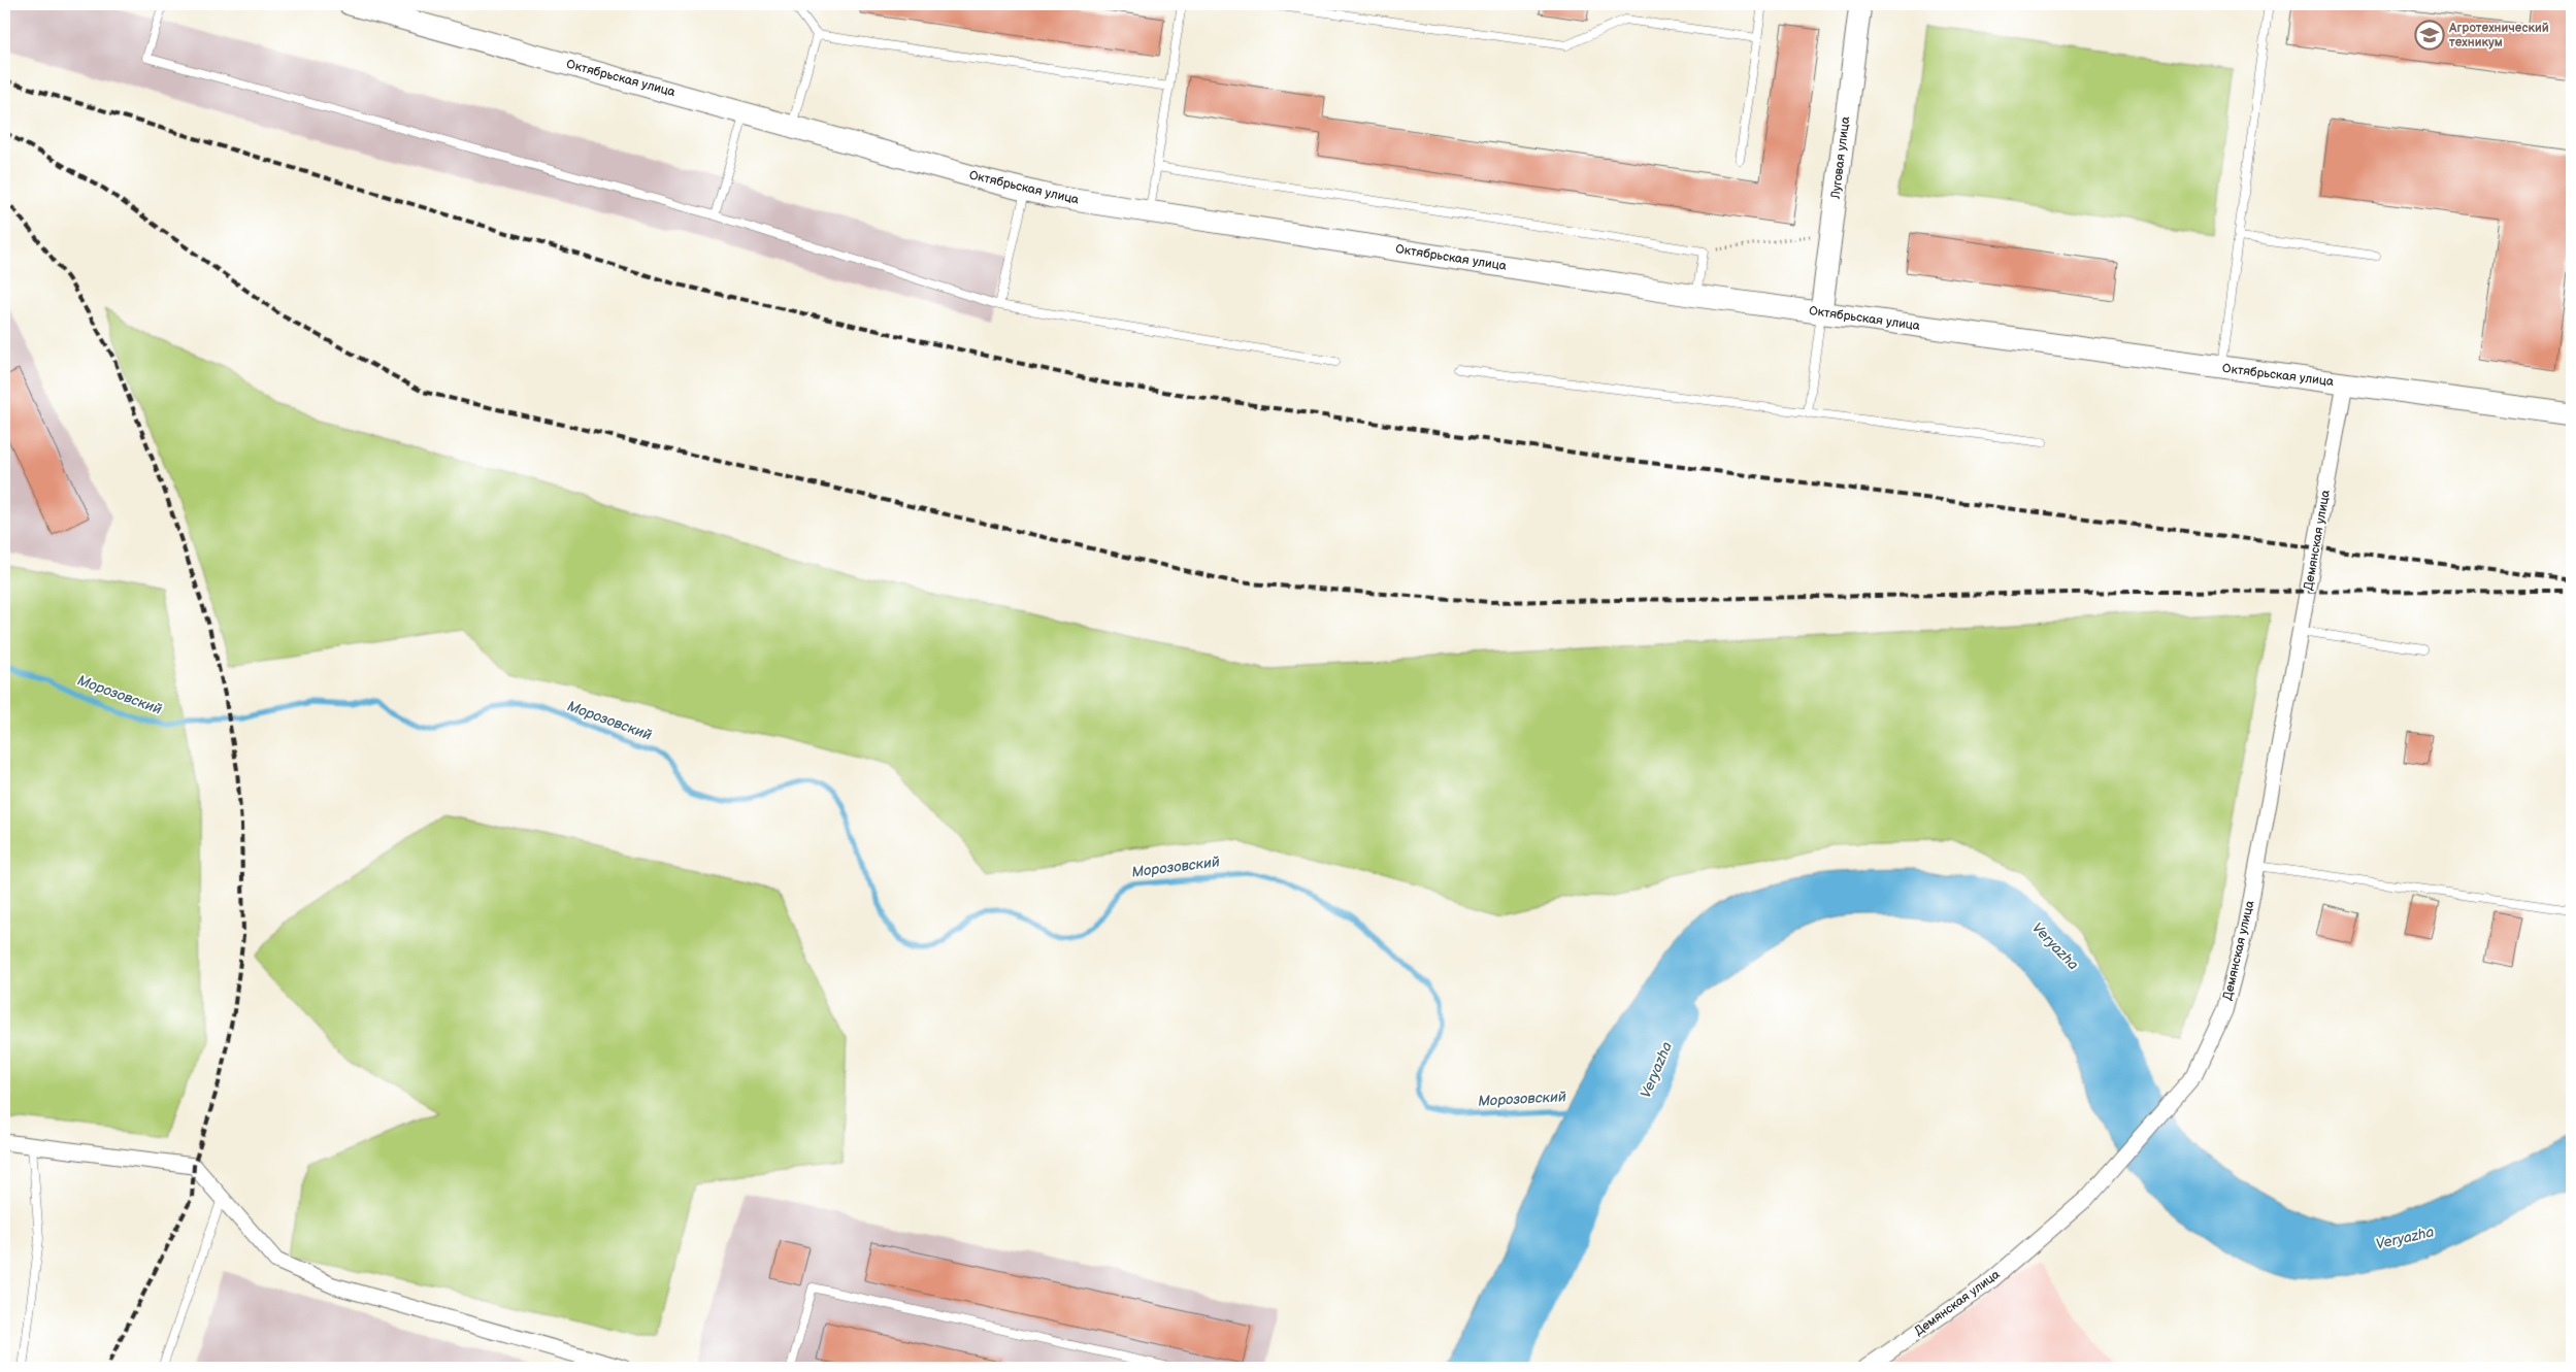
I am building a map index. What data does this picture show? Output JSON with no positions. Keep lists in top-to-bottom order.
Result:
{
  "streets": {
    "main road": ["Октябрьская улица", "Луговая улица"],
    "street": ["Демянская улица"]
  },
  "crossings": [
    ["Октябрьская улица", "Луговая улица"],
    ["Октябрьская улица", "Демянская улица"]
  ],
  "water": ["Морозовский", "Veryazha"],
  "places": {
    "school or university": ["Агротехнический техникум"]
  }
}
